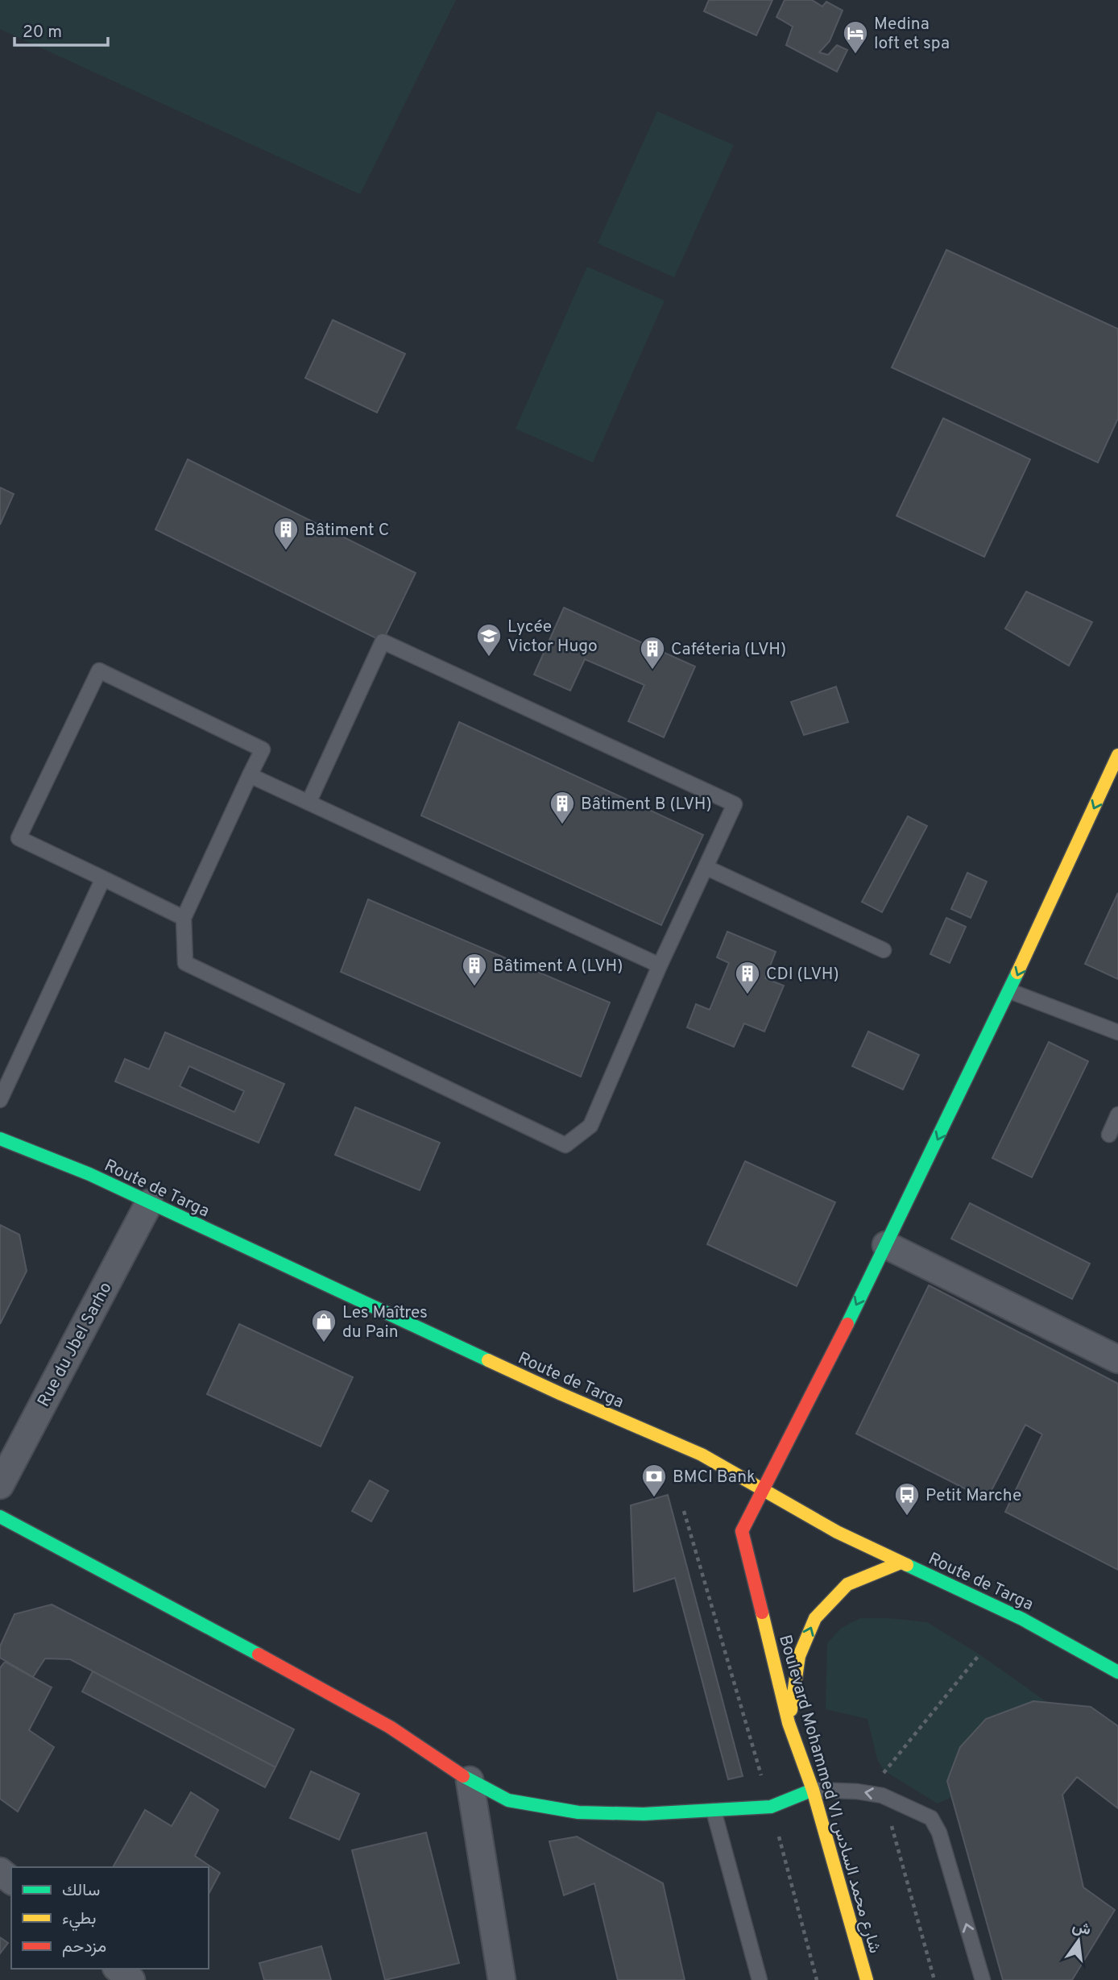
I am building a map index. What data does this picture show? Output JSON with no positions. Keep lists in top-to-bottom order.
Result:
{
  "streets": {
    "street": ["Route de Targa", "Rue du Jbel Sarho", "Boulevard Mohammed VI شارع محمد السادس"]
  },
  "crossings": [
    ["Route de Targa", "Rue du Jbel Sarho"],
    ["Route de Targa", "Boulevard Mohammed VI شارع محمد السادس"]
  ],
  "one_way": ["Boulevard Mohammed VI شارع محمد السادس"],
  "places": {
    "hotel": ["Medina loft et spa"],
    "building": [
      "Bâtiment C",
      "Caféteria (LVH)",
      "Bâtiment B (LVH)",
      "Bâtiment A (LVH)",
      "CDI (LVH)"
    ],
    "school or university": ["Lycée Victor Hugo"],
    "shop": ["Les Maîtres du Pain"],
    "bank": ["BMCI Bank"],
    "bus stop": ["Petit Marche"]
  },
  "legend": ["سالك", "بطيء", "مزدحم"],
  "scale_bar": "20 m",
  "north": "top"
}
